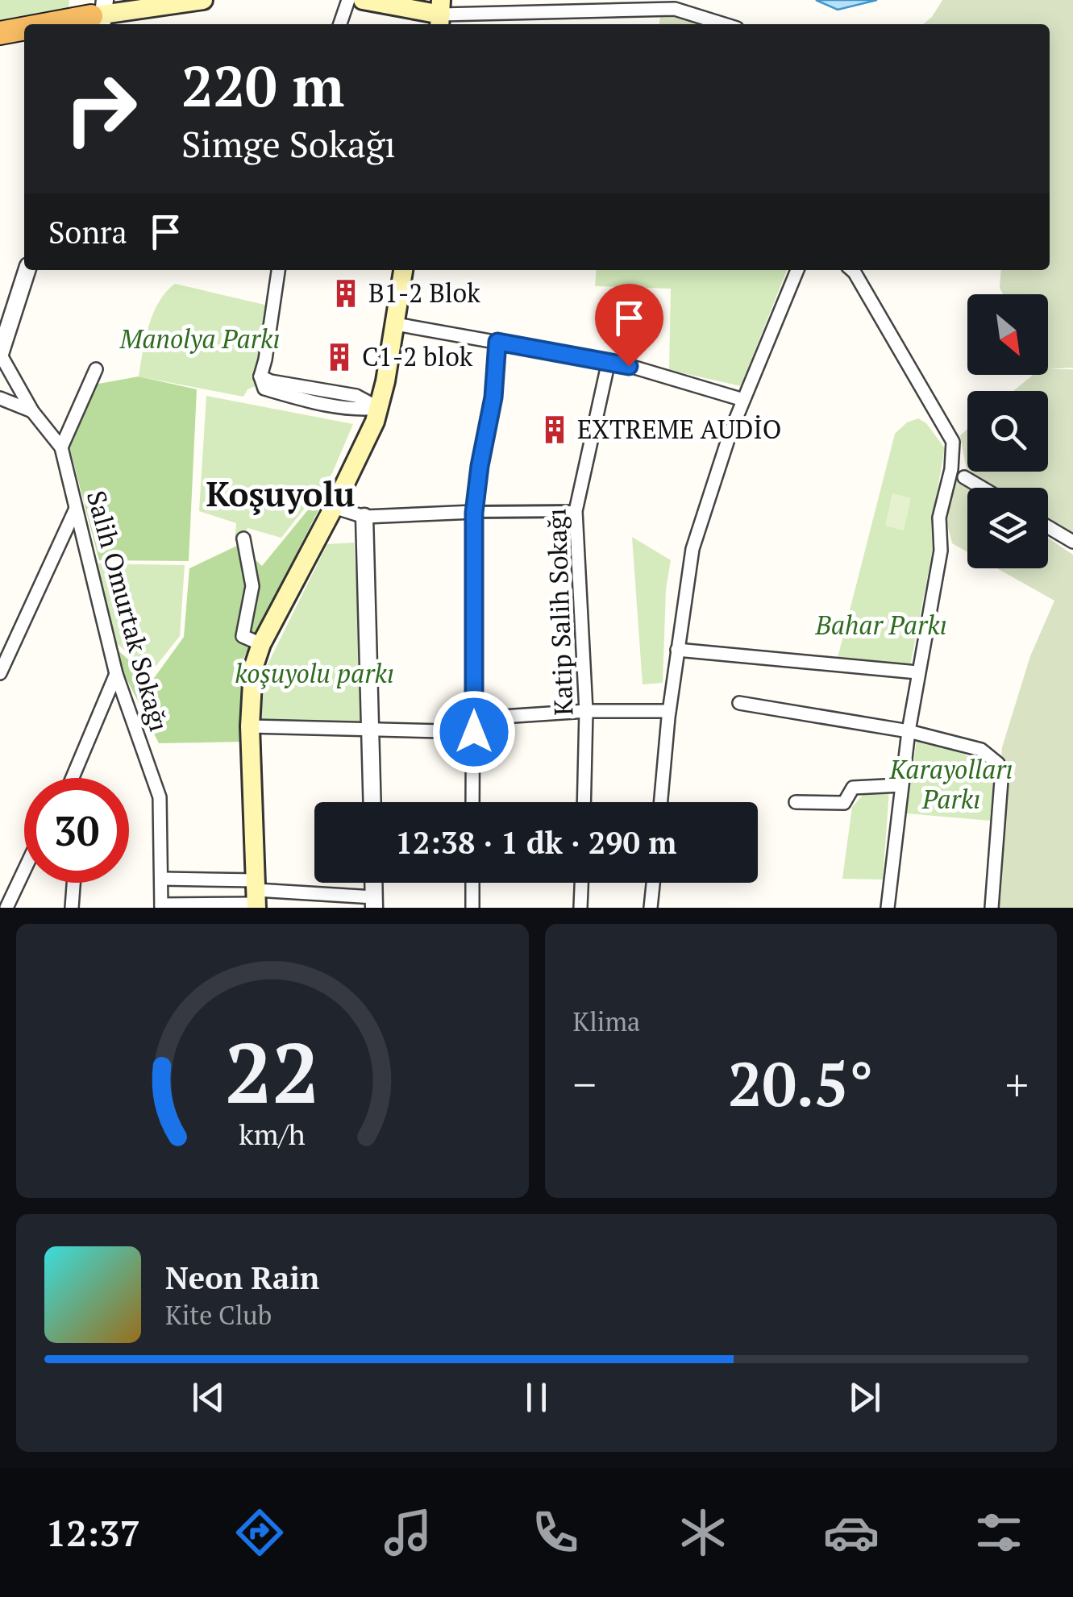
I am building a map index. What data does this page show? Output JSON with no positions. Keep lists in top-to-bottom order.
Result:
{
  "streets": {
    "street": ["Salih Omurtak Sokağı", "Katip Salih Sokağı"]
  },
  "districts": ["Koşuyolu"],
  "parks": [
    "Manolya Parkı",
    "Bahar Parkı",
    "koşuyolu parkı",
    "Karayolları Parkı"
  ],
  "places": {
    "building": ["B1-2 Blok", "C1-2 blok", "EXTREME AUDİO"]
  },
  "north": "bottom right",
  "page": {
    "turn": ["220 m", "Simge Sokağı"],
    "then": "Sonra",
    "limit": "30",
    "trip": "12:38 · 1 dk · 290 m",
    "tile": "Klima",
    "heat": ["−", "20.5°", "+"],
    "song": ["Neon Rain", "Kite Club"],
    "tabs": "12:37",
    "gauge": ["22", "km/h"]
  }
}
